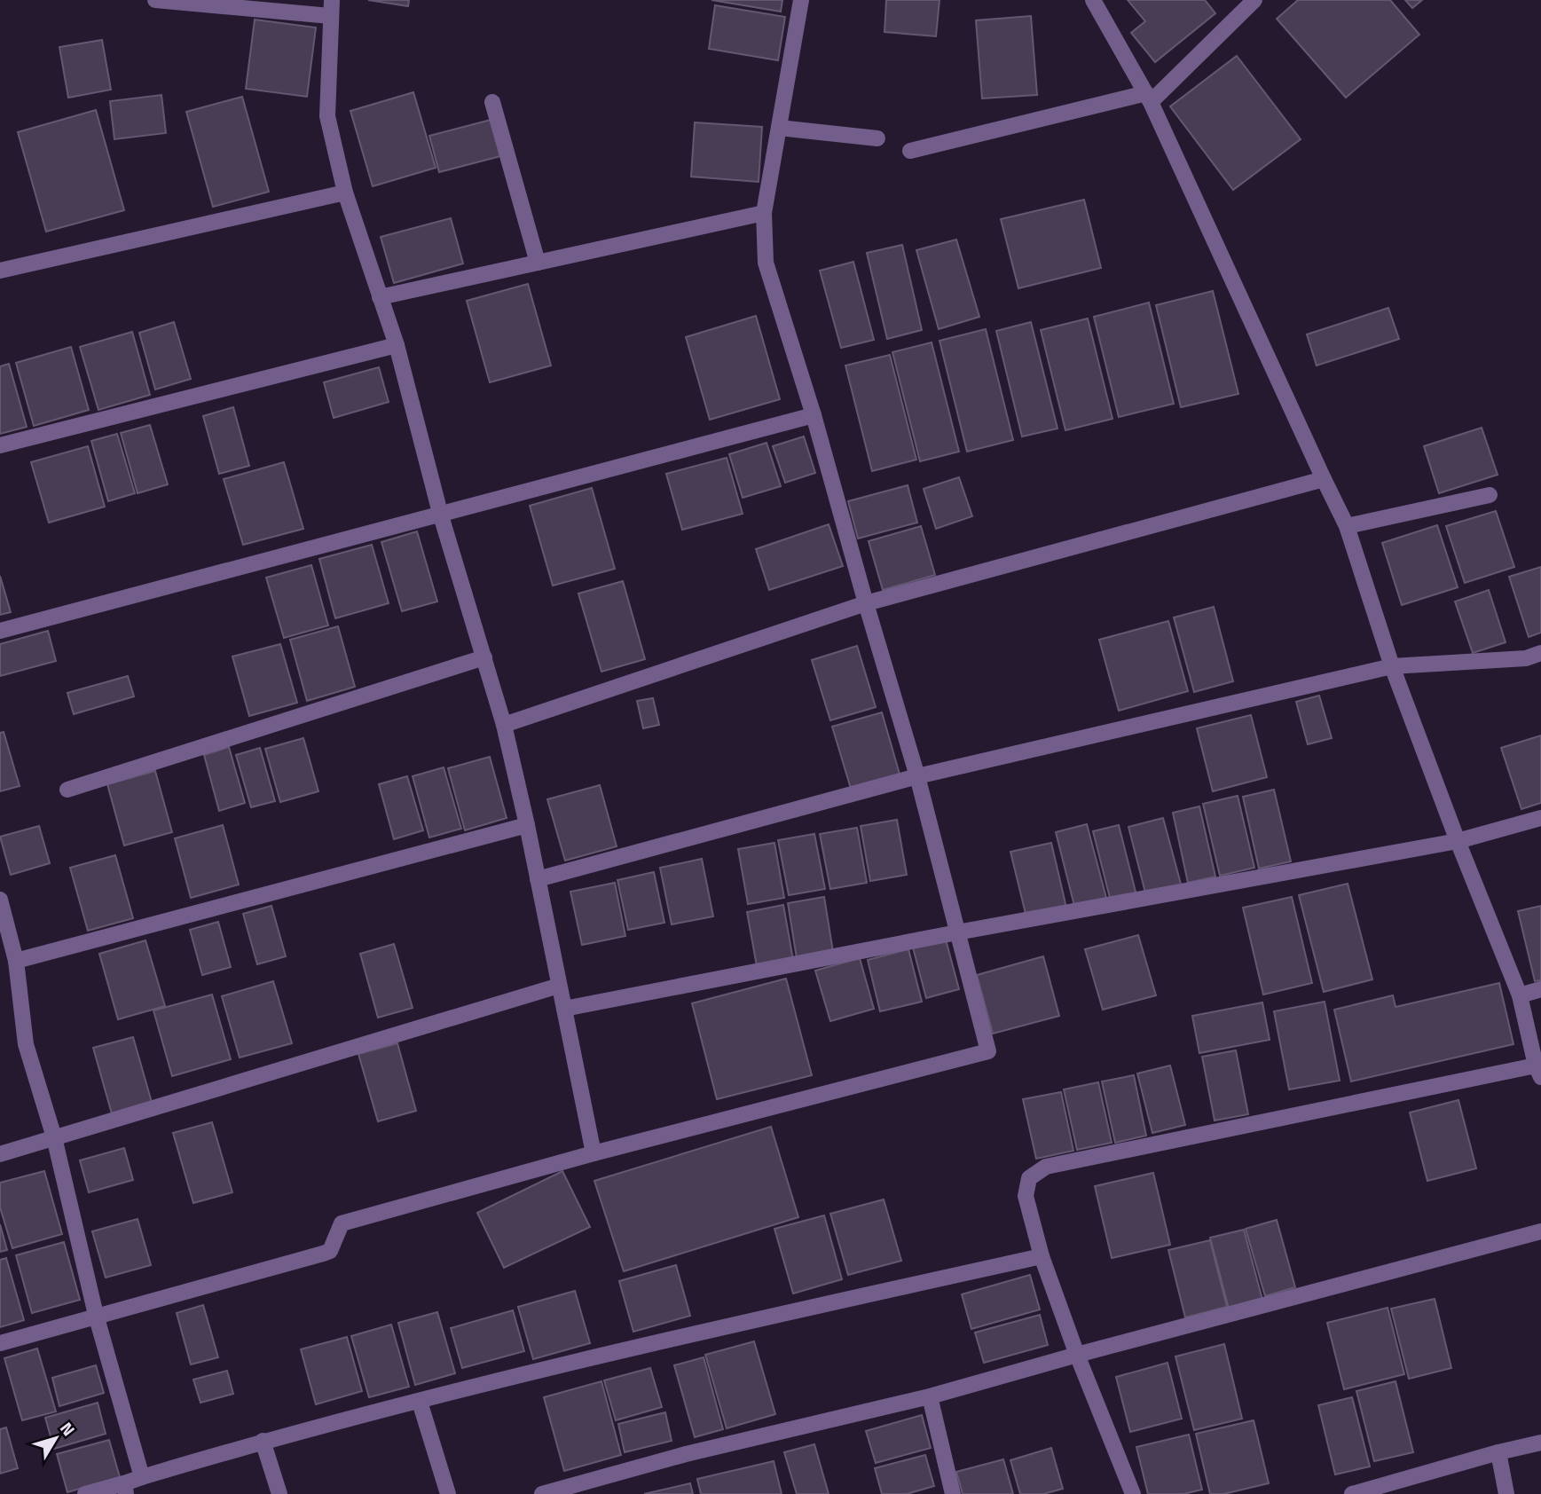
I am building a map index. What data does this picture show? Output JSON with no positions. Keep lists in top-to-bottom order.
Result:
{
  "north": "top right"
}
